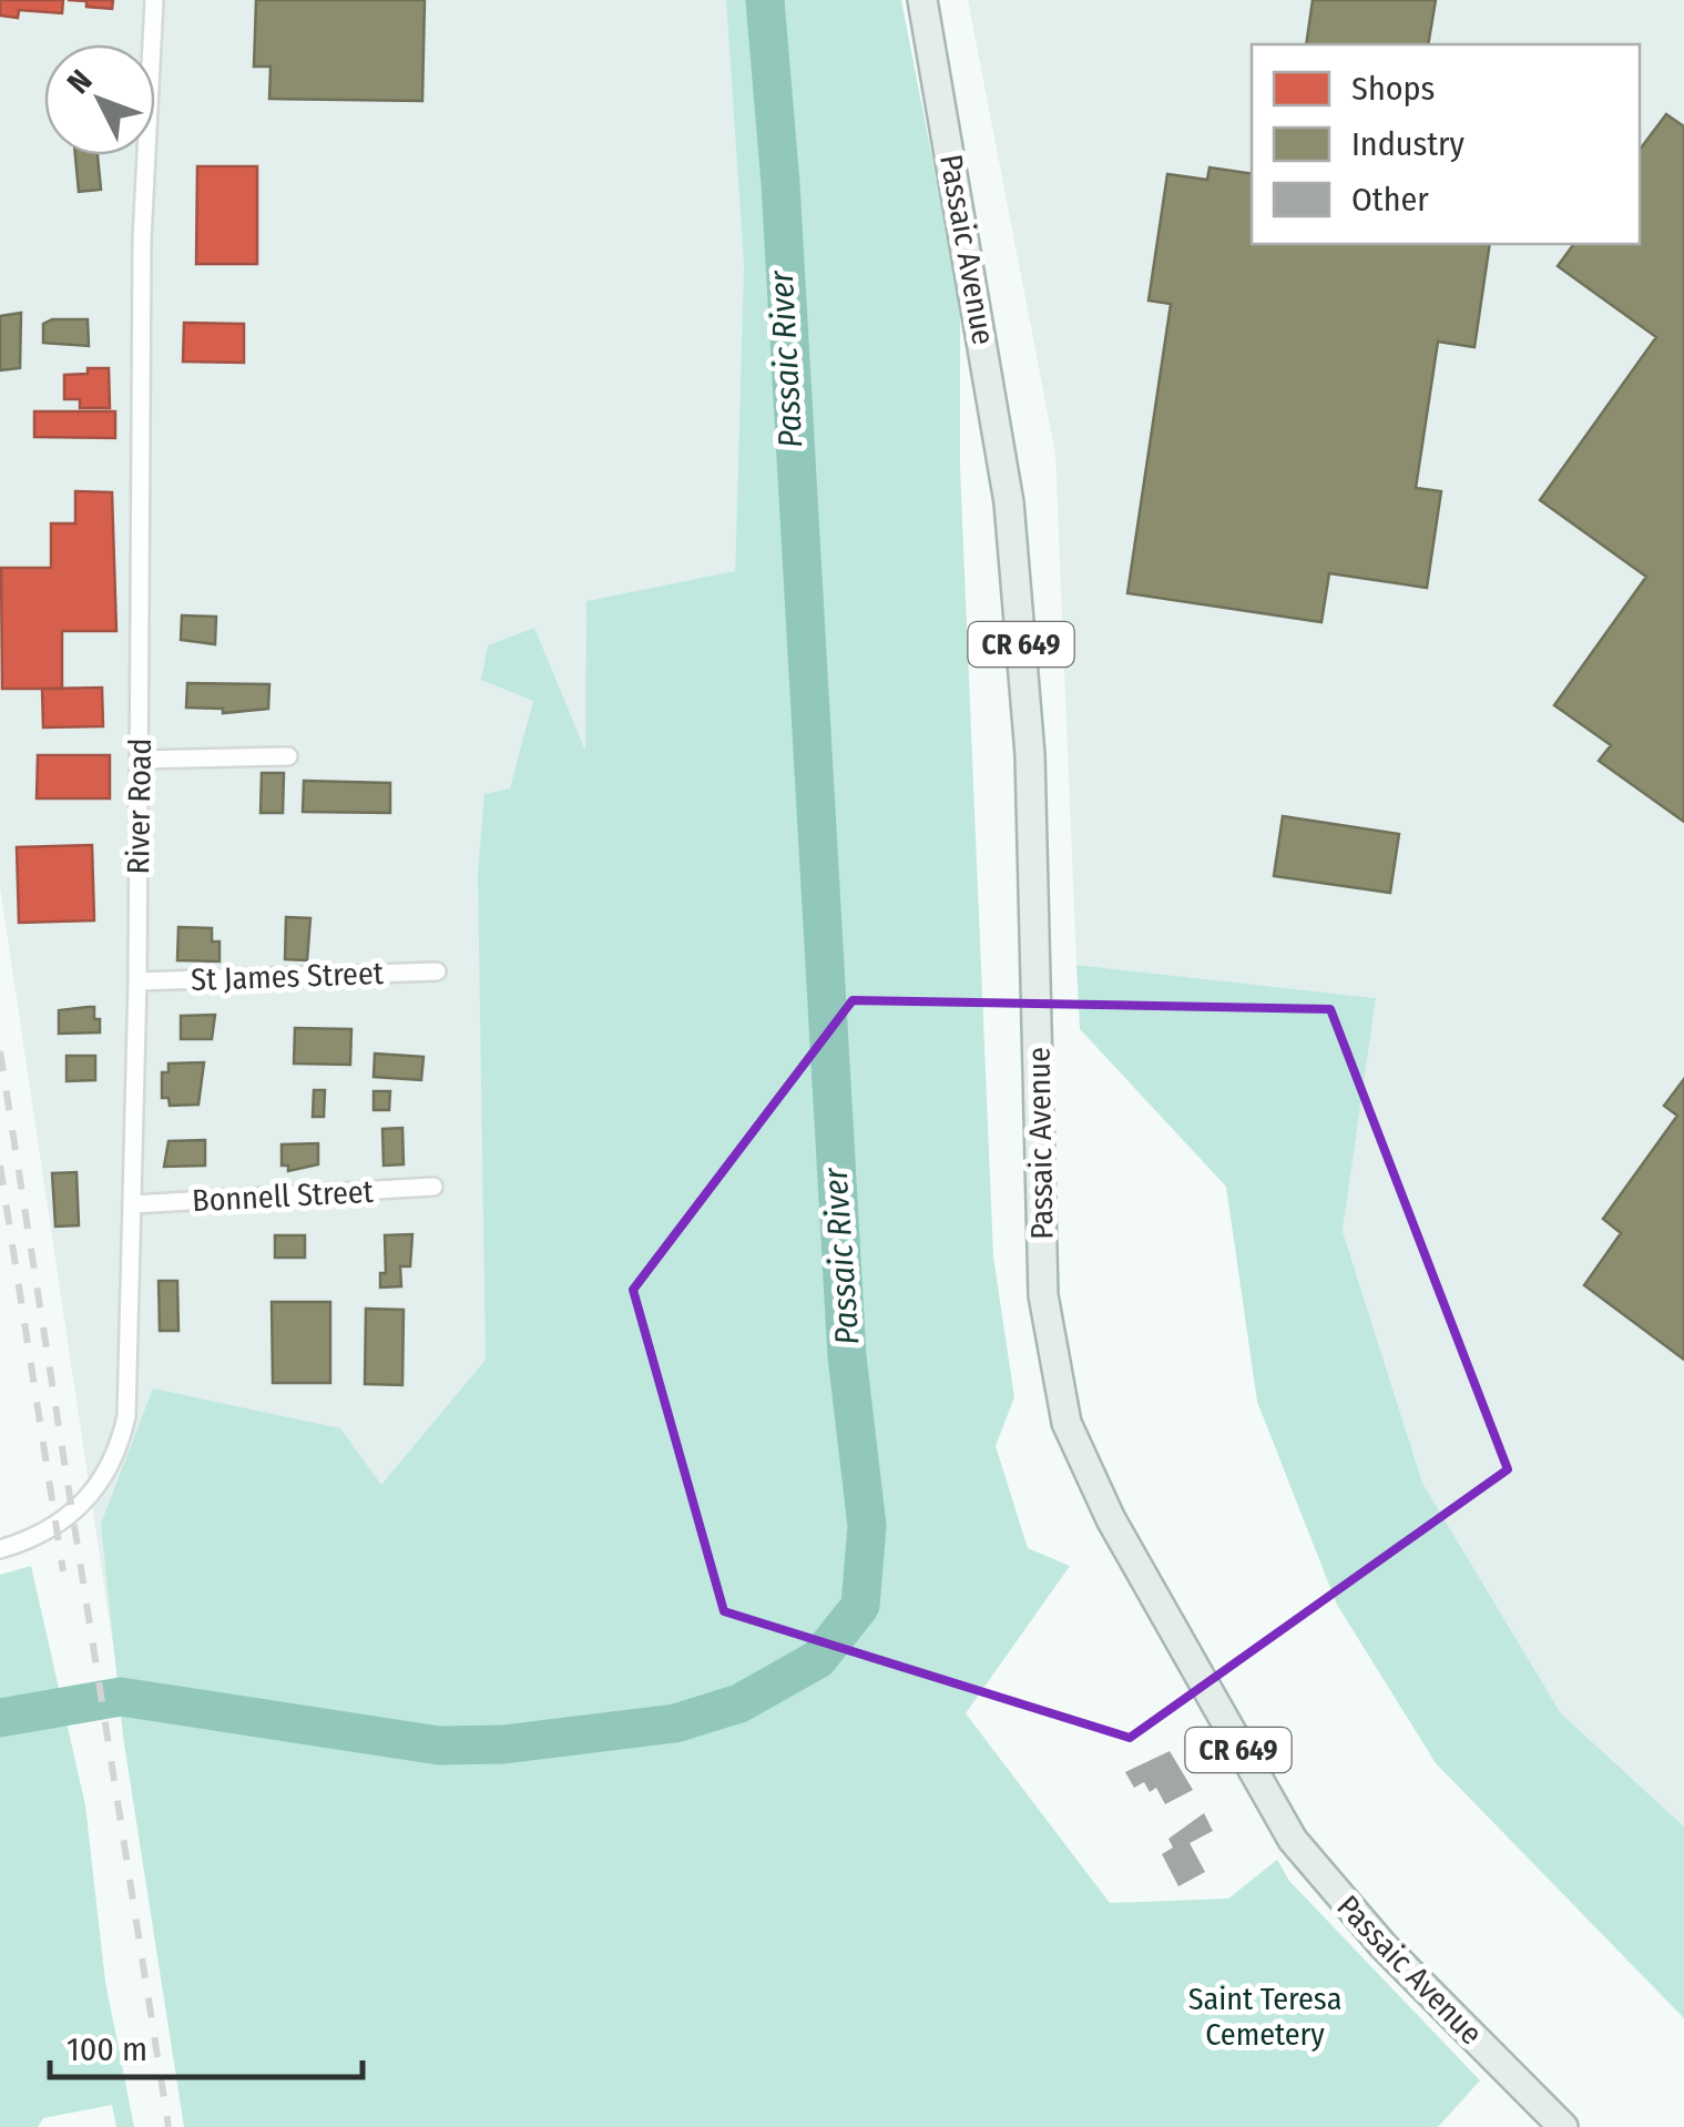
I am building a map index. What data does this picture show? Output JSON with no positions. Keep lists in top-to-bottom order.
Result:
{
  "streets": {
    "main road": ["Passaic Avenue", "CR 649"],
    "street": ["River Road", "St James Street", "Bonnell Street"]
  },
  "crossings": [
    ["River Road", "St James Street"],
    ["River Road", "Bonnell Street"]
  ],
  "water": ["Passaic River"],
  "parks": ["Saint Teresa Cemetery"],
  "legend": ["Shops", "Industry", "Other"],
  "scale_bar": "100 m",
  "north": "top left"
}
